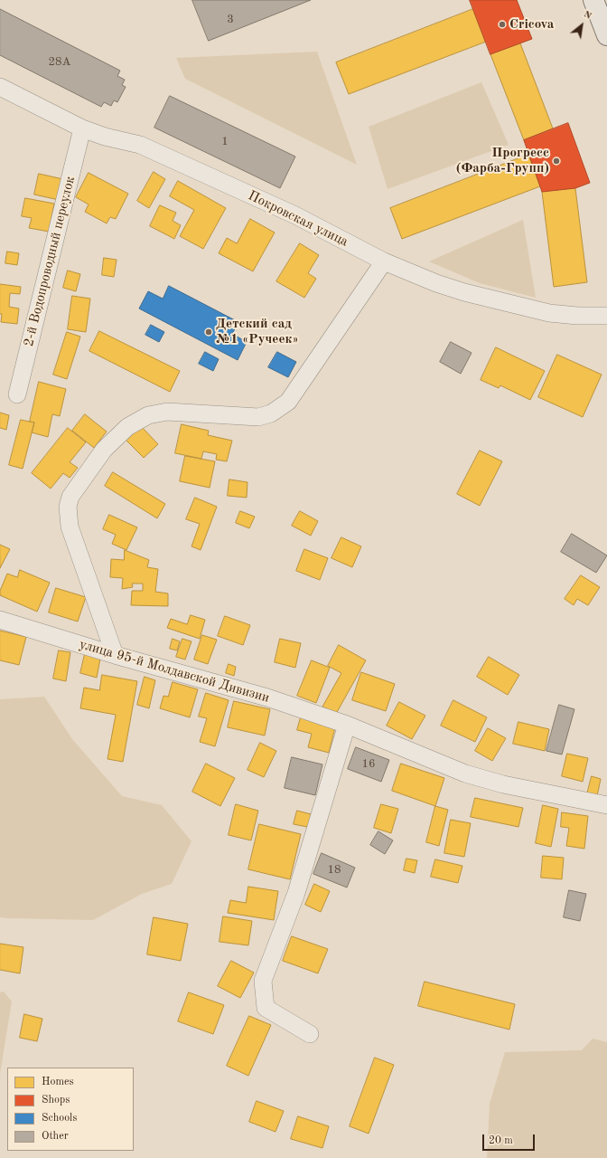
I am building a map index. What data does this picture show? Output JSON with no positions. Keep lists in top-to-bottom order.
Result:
{
  "streets": {
    "street": ["Покровская улица", "2-й Водопроводный переулок", "улица 95-й Молдавской Дивизии"]
  },
  "crossings": [
    ["Покровская улица", "2-й Водопроводный переулок"]
  ],
  "places": ["Cricova", "Прогресс (Фарба-Групп)", "Детский сад №1 «Ручеек»"],
  "house_numbers": [
    "3",
    "28А",
    "1",
    "16",
    "18"
  ],
  "legend": [
    "Homes",
    "Shops",
    "Schools",
    "Other"
  ],
  "scale_bar": "20 m",
  "north": "top right"
}
